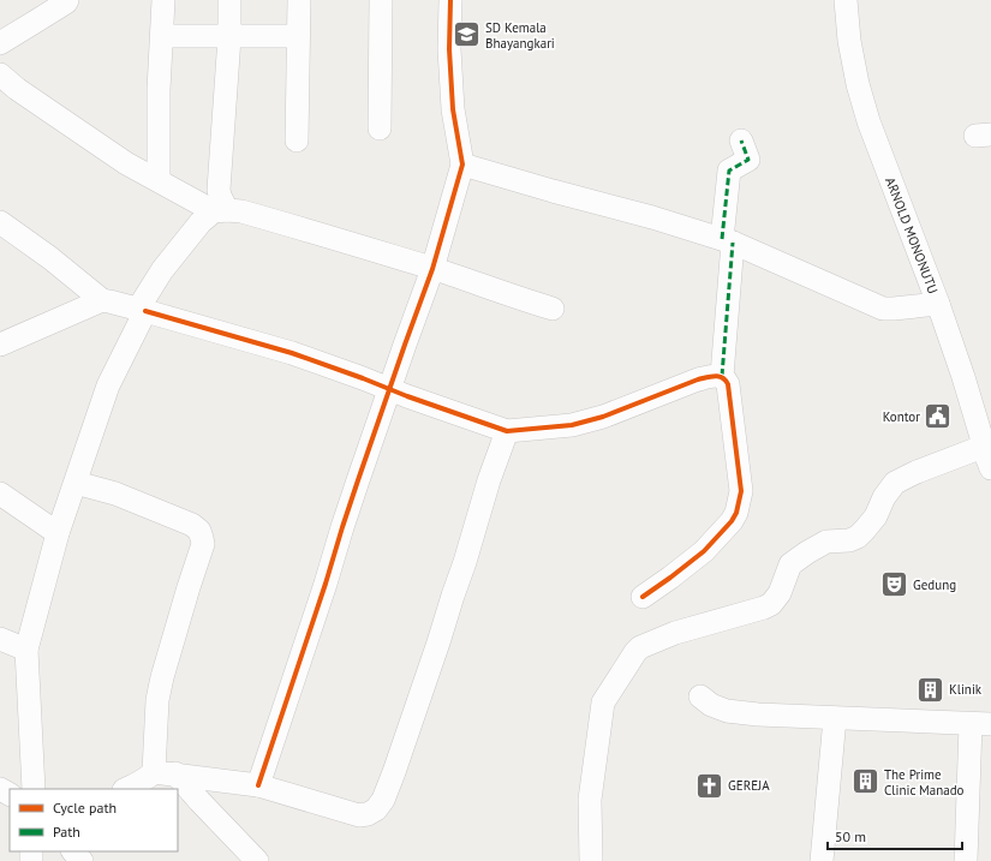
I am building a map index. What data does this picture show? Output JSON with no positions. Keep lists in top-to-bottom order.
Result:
{
  "streets": {
    "street": ["ARNOLD MONONUTU"]
  },
  "places": {
    "school or university": ["SD Kemala Bhayangkari"],
    "public building": ["Kontor"],
    "theatre": ["Gedung"],
    "building": ["Klinik", "The Prime Clinic Manado"],
    "church": ["GEREJA"]
  },
  "legend": ["Cycle path", "Path"],
  "scale_bar": "50 m"
}
